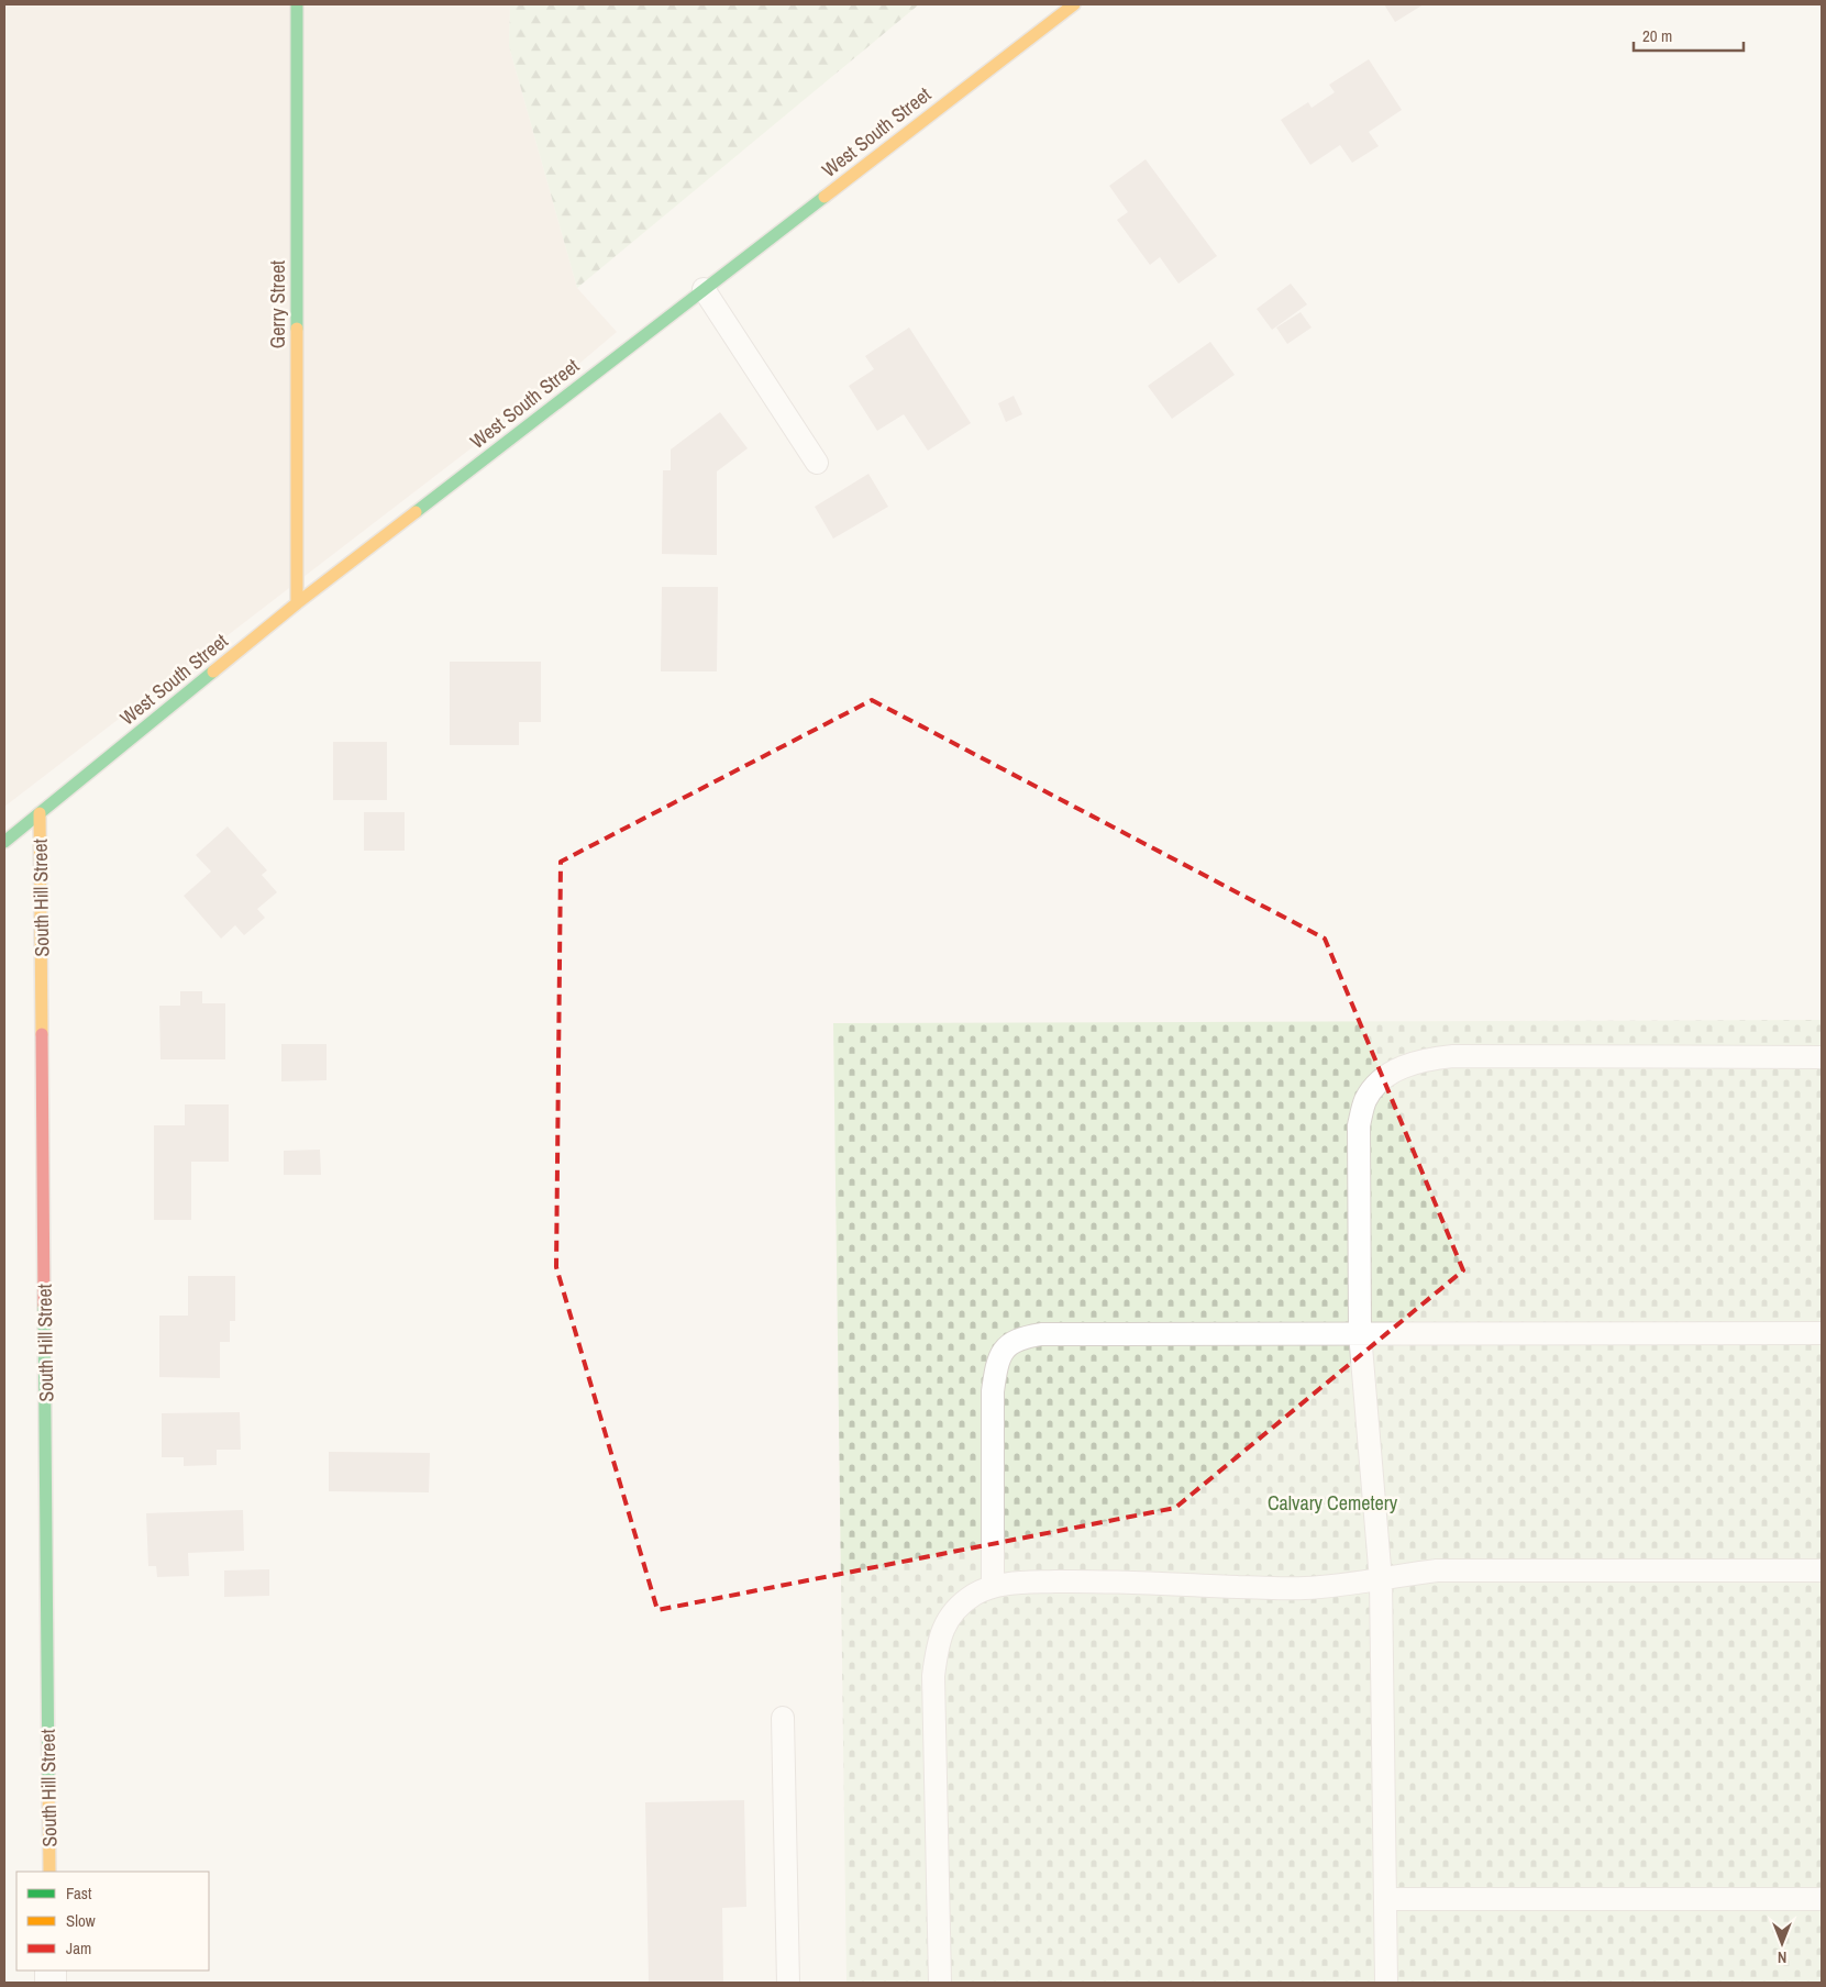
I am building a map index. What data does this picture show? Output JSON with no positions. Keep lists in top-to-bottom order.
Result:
{
  "streets": {
    "street": ["West South Street", "Gerry Street", "South Hill Street"]
  },
  "crossings": [
    ["West South Street", "Gerry Street"],
    ["West South Street", "South Hill Street"]
  ],
  "parks": ["Calvary Cemetery"],
  "legend": ["Fast", "Slow", "Jam"],
  "scale_bar": "20 m",
  "north": "bottom"
}
